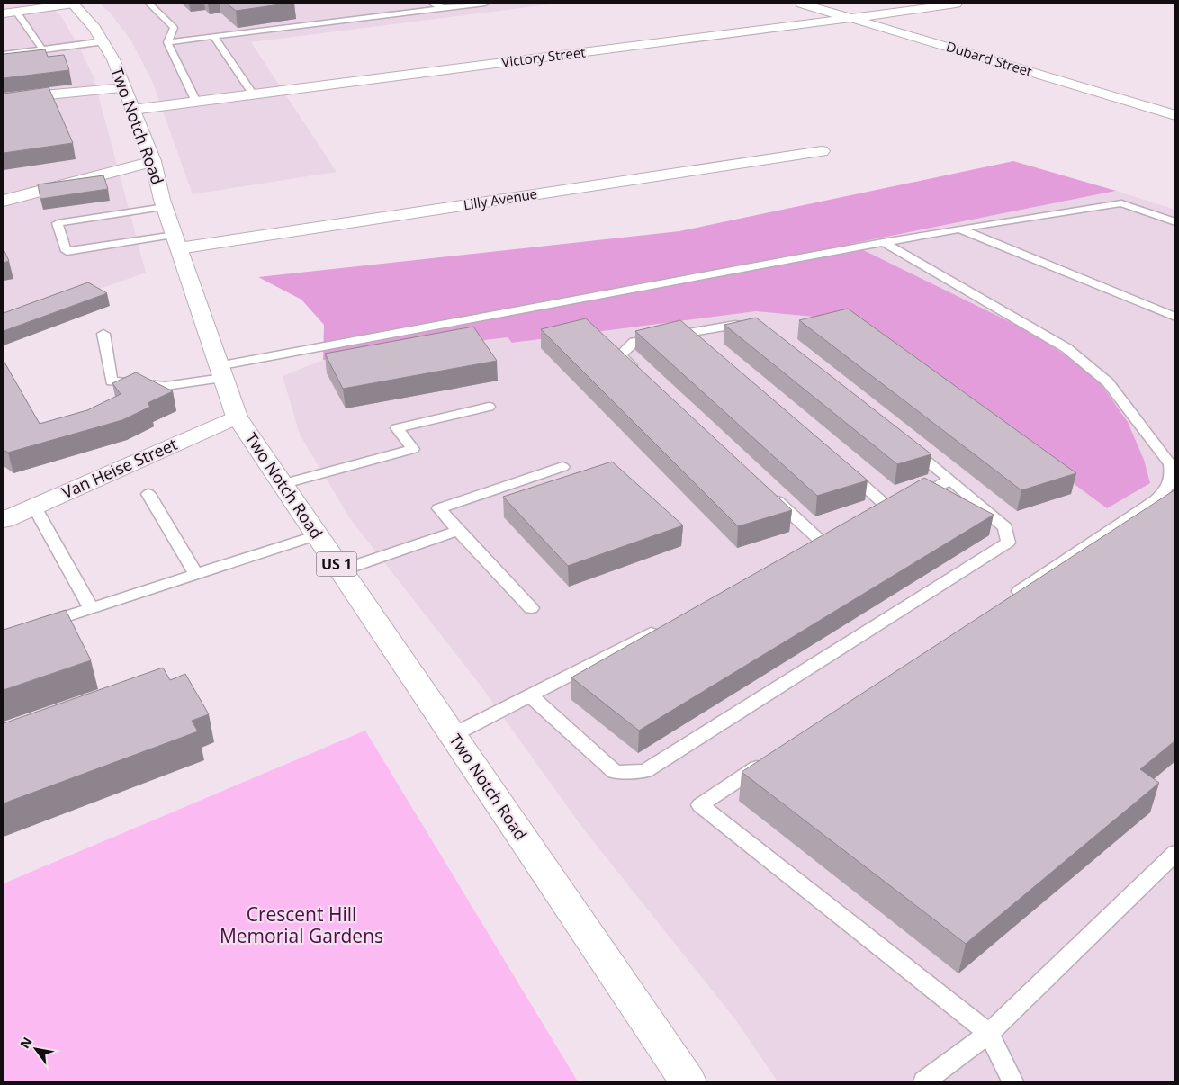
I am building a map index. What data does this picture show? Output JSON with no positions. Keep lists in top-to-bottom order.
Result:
{
  "streets": {
    "street": [
      "Victory Street",
      "Dubard Street",
      "Two Notch Road",
      "Lilly Avenue",
      "Van Heise Street",
      "US 1"
    ]
  },
  "crossings": [
    ["Victory Street", "Dubard Street"],
    ["Victory Street", "Two Notch Road"],
    ["Two Notch Road", "Lilly Avenue"],
    ["Two Notch Road", "Van Heise Street"]
  ],
  "parks": ["Crescent Hill Memorial Gardens"],
  "north": "top left"
}
